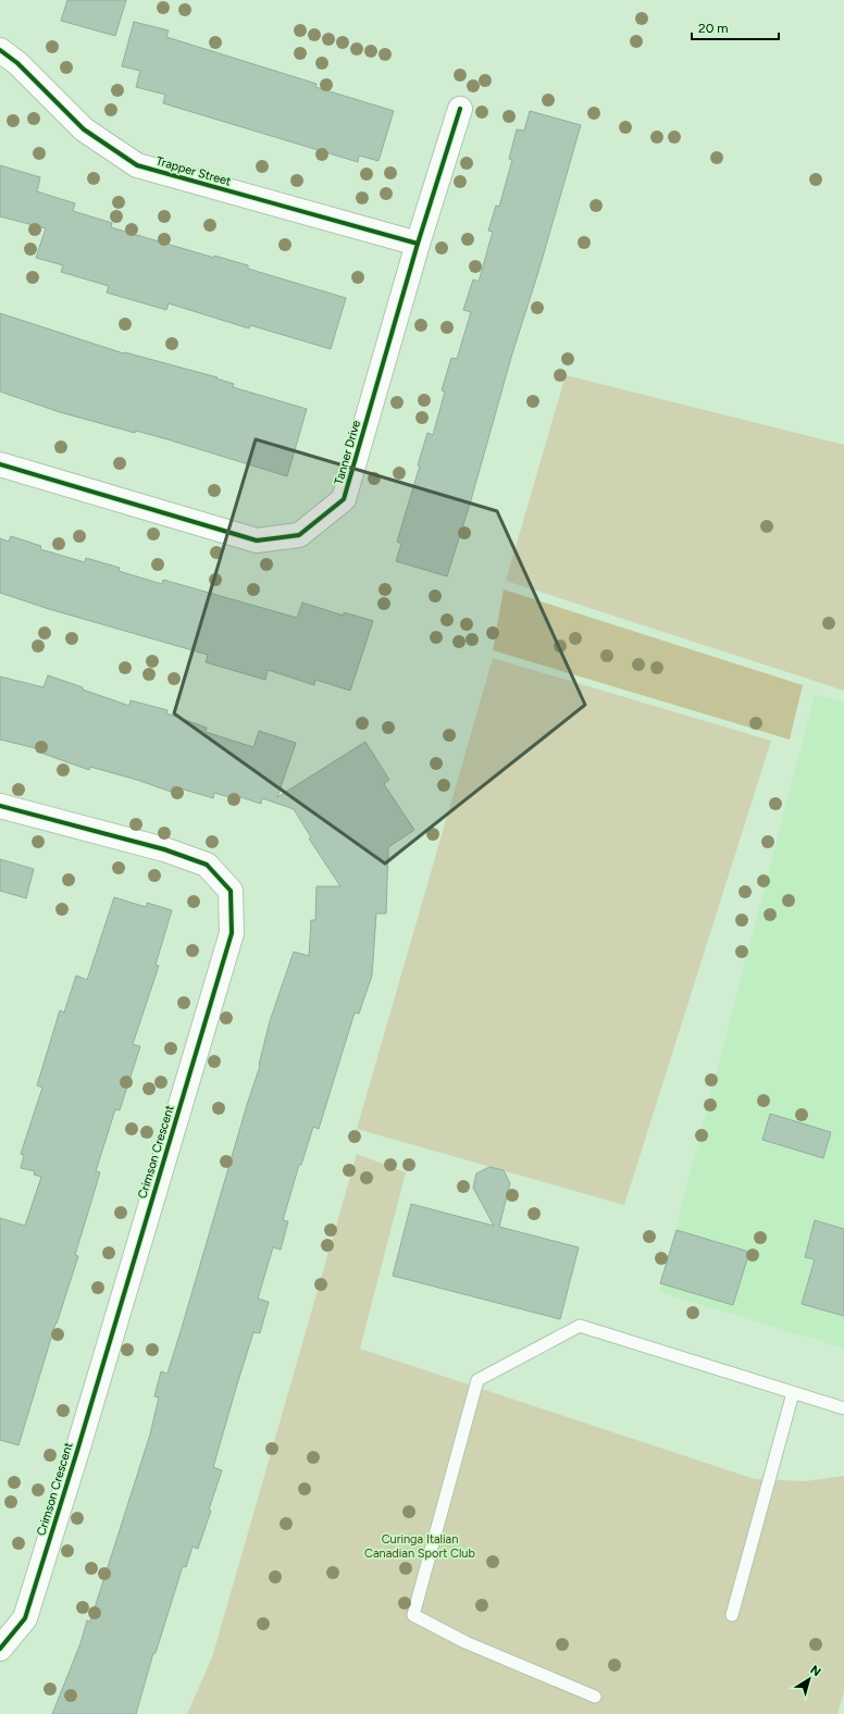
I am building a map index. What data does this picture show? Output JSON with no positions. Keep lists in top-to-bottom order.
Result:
{
  "streets": {
    "street": ["Trapper Street", "Tanner Drive", "Crimson Crescent"]
  },
  "crossings": [
    ["Trapper Street", "Tanner Drive"]
  ],
  "parks": ["Curinga Italian Canadian Sport Club"],
  "scale_bar": "20 m",
  "north": "top right"
}
